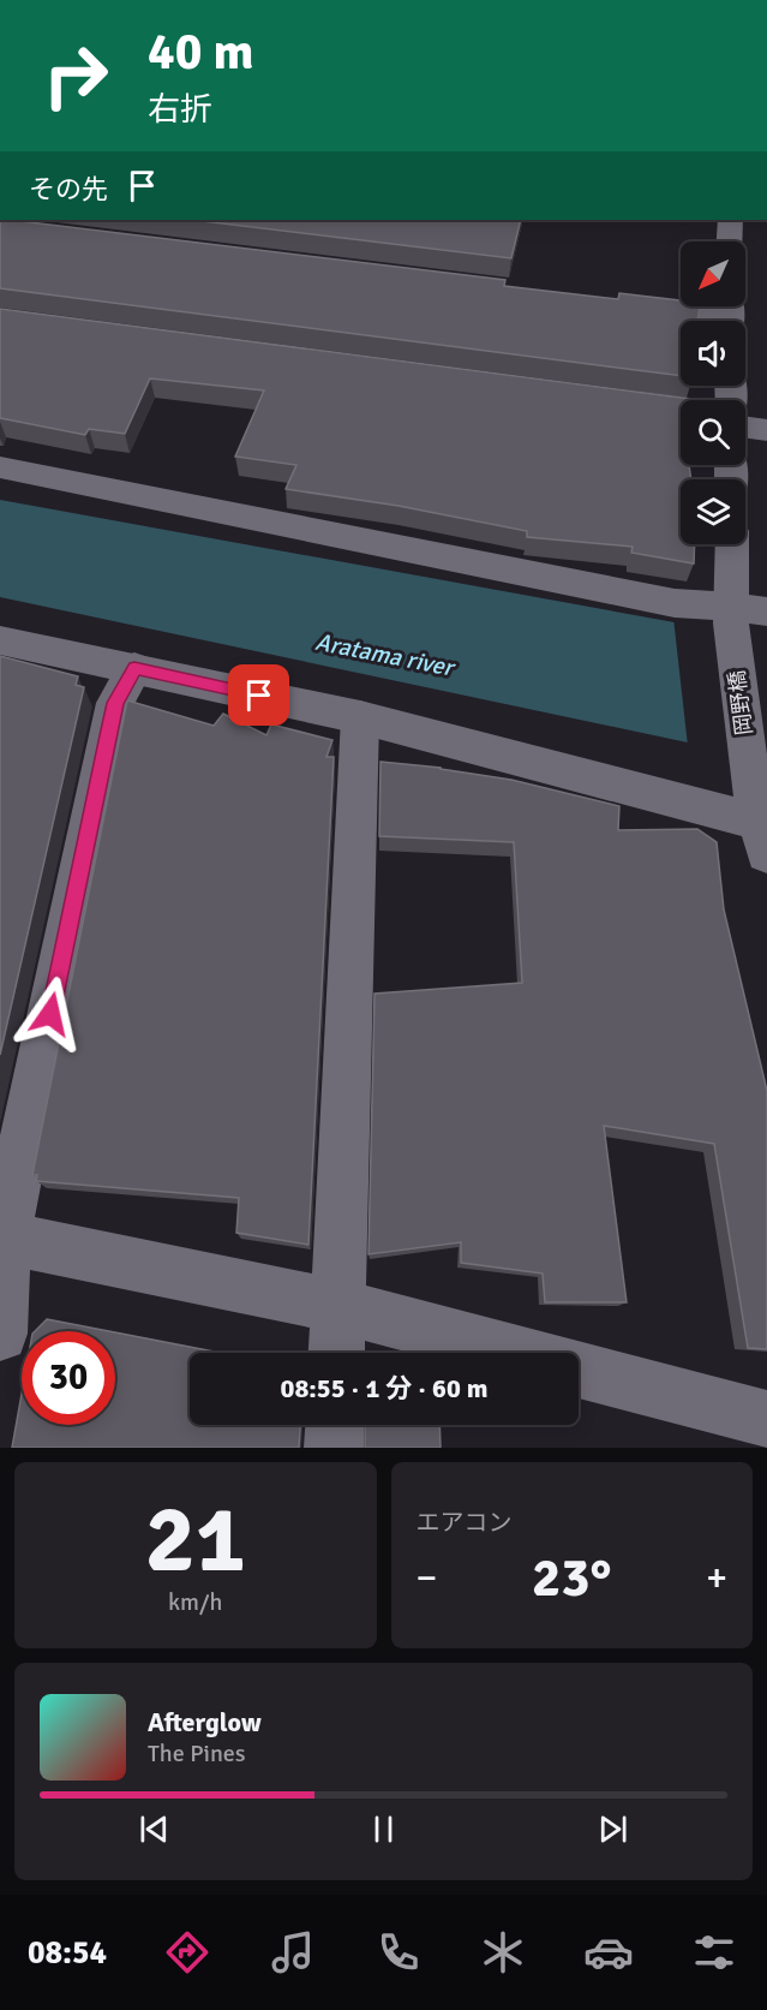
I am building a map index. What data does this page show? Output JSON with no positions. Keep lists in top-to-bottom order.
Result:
{
  "streets": {
    "street": ["岡野橋"]
  },
  "water": ["Aratama river"],
  "north": "bottom left",
  "page": {
    "turn": ["40 m", "右折"],
    "then": "その先",
    "limit": "30",
    "trip": "08:55 · 1 分 · 60 m",
    "tile": [
      ["21", "km/h"],
      "エアコン"
    ],
    "heat": ["−", "23°", "+"],
    "song": ["Afterglow", "The Pines"],
    "tabs": "08:54"
  }
}
